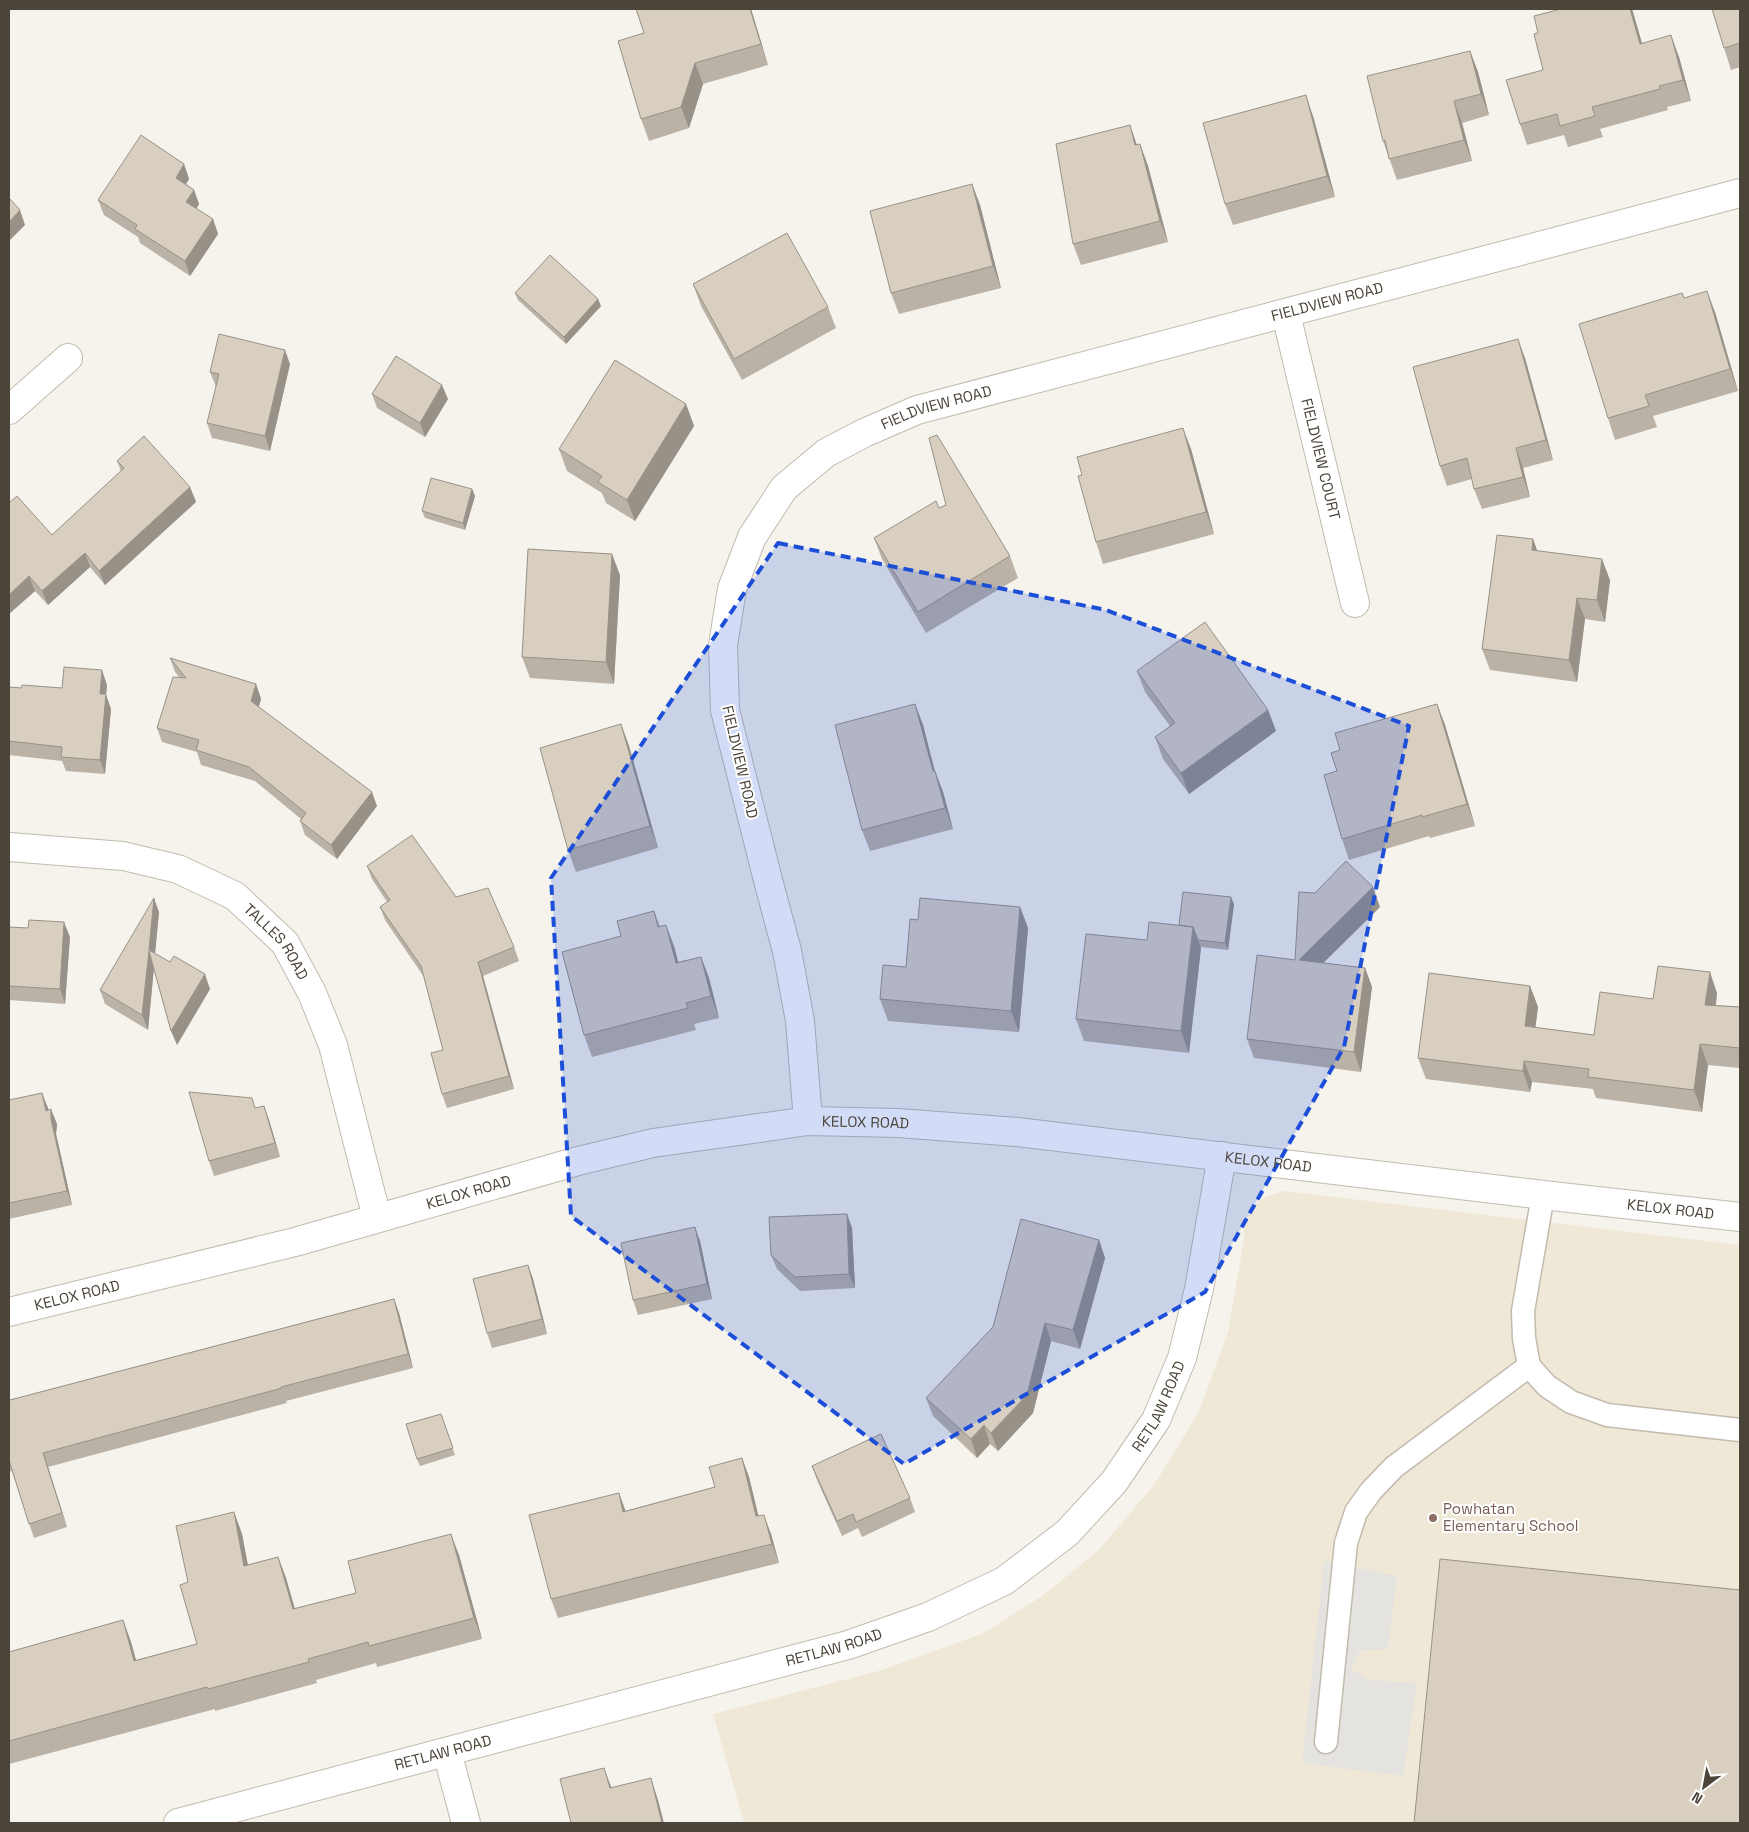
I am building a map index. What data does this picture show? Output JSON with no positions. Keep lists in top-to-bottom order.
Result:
{
  "streets": {
    "street": [
      "FIELDVIEW ROAD",
      "FIELDVIEW COURT",
      "TALLES ROAD",
      "KELOX ROAD",
      "RETLAW ROAD"
    ]
  },
  "crossings": [
    ["FIELDVIEW ROAD", "FIELDVIEW COURT"],
    ["FIELDVIEW ROAD", "KELOX ROAD"],
    ["TALLES ROAD", "KELOX ROAD"],
    ["KELOX ROAD", "RETLAW ROAD"]
  ],
  "places": ["Powhatan Elementary School"],
  "north": "bottom left"
}
